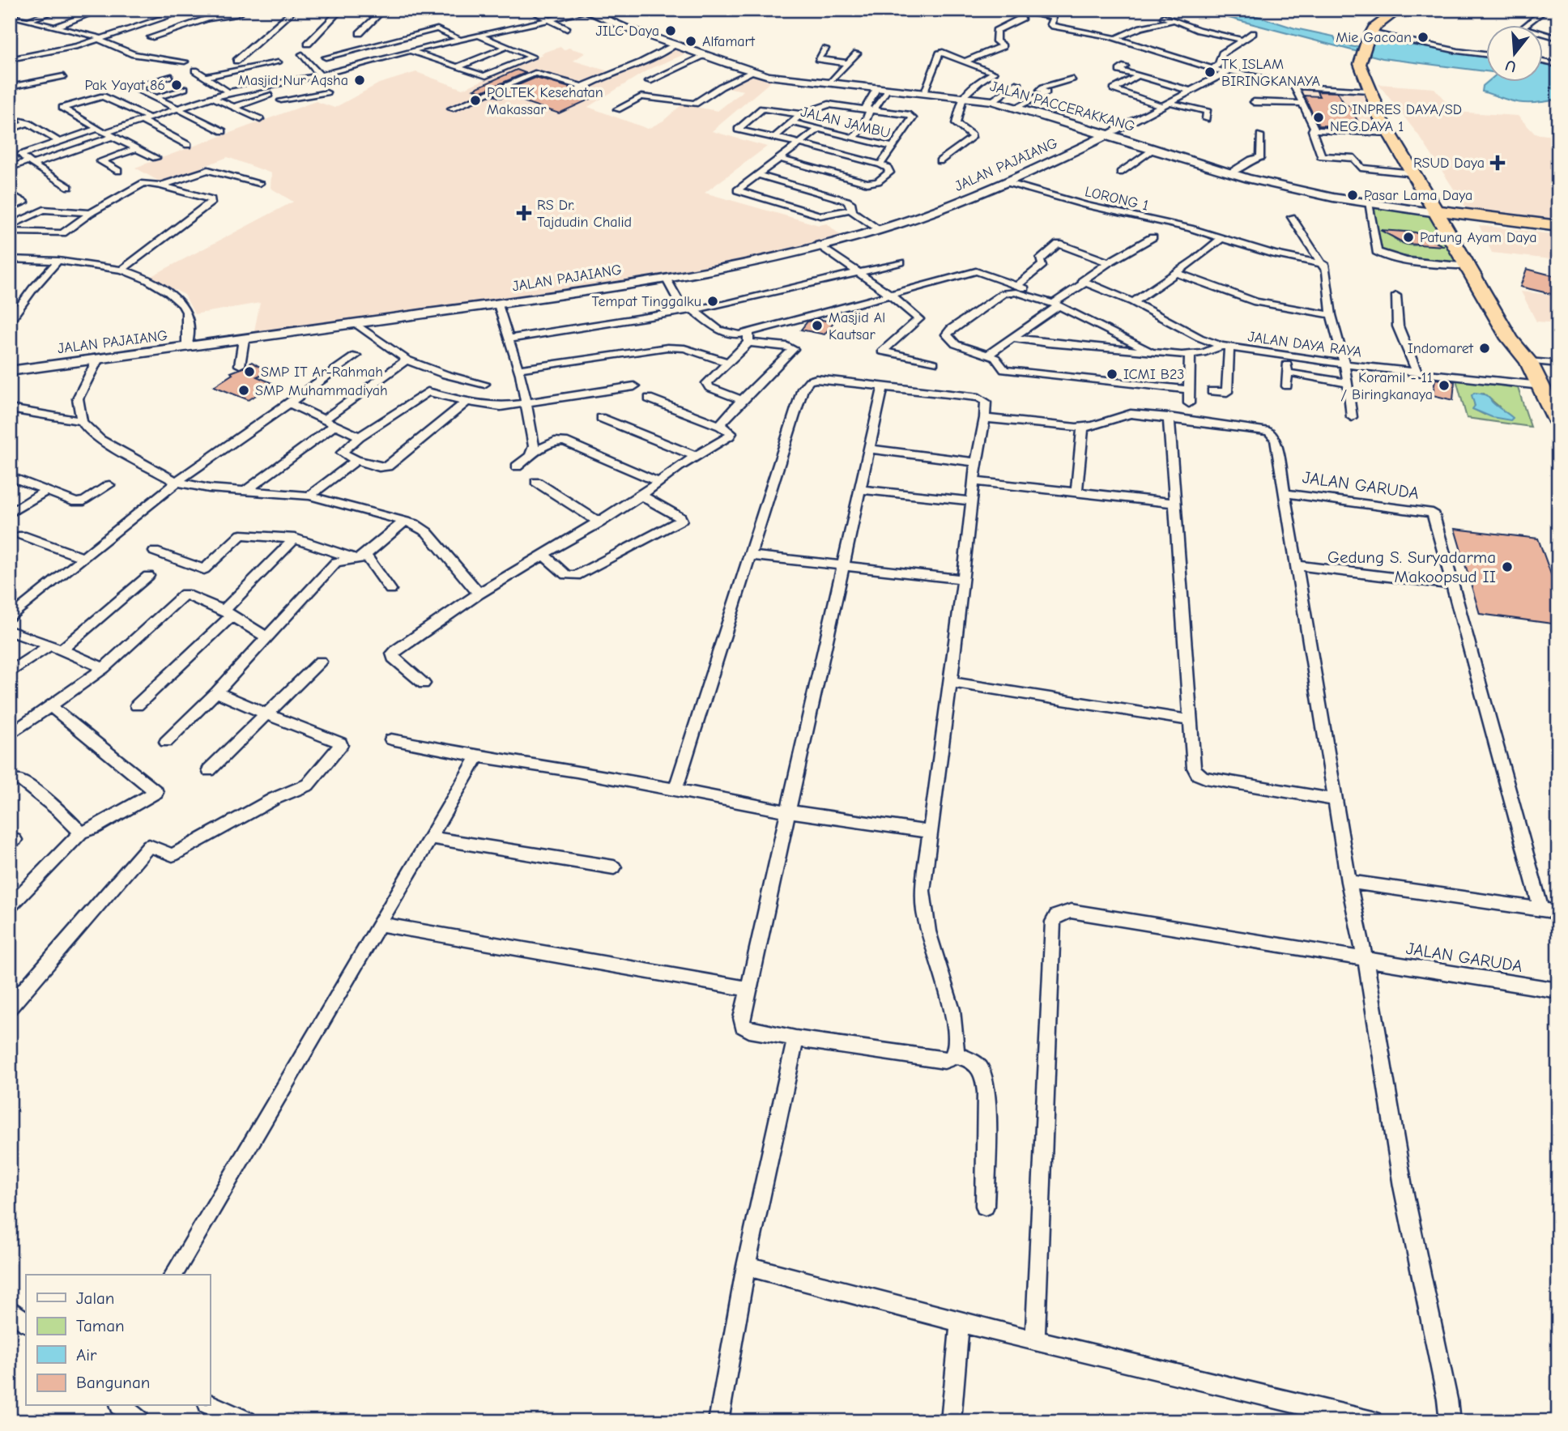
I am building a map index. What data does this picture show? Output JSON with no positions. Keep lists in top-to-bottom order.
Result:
{
  "streets": {
    "main road": ["JALAN PACCERAKKANG", "JALAN PAJAIANG"],
    "street": [
      "JALAN JAMBU",
      "LORONG 1",
      "JALAN DAYA RAYA",
      "JALAN GARUDA"
    ]
  },
  "crossings": [
    ["JALAN PACCERAKKANG", "JALAN PAJAIANG"],
    ["JALAN PAJAIANG", "LORONG 1"]
  ],
  "places": {
    "other": [
      "JILC Daya",
      "Mie Gacoan",
      "Alfamart",
      "TK ISLAM BIRINGKANAYA",
      "Masjid Nur Aqsha",
      "Pak Yayat 86",
      "POLTEK Kesehatan Makassar",
      "SD INPRES DAYA/SD NEG.DAYA 1",
      "Pasar Lama Daya",
      "Patung Ayam Daya",
      "Tempat Tinggalku",
      "Masjid Al Kautsar",
      "Indomaret",
      "SMP IT Ar-Rahmah",
      "ICMI B23",
      "Koramil - 11 / Biringkanaya",
      "SMP Muhammadiyah",
      "Gedung S. Suryadarma Makoopsud II"
    ],
    "health": ["RSUD Daya", "RS Dr. Tajdudin Chalid"]
  },
  "legend": [
    "Jalan",
    "Taman",
    "Air",
    "Bangunan"
  ],
  "north": "bottom"
}
